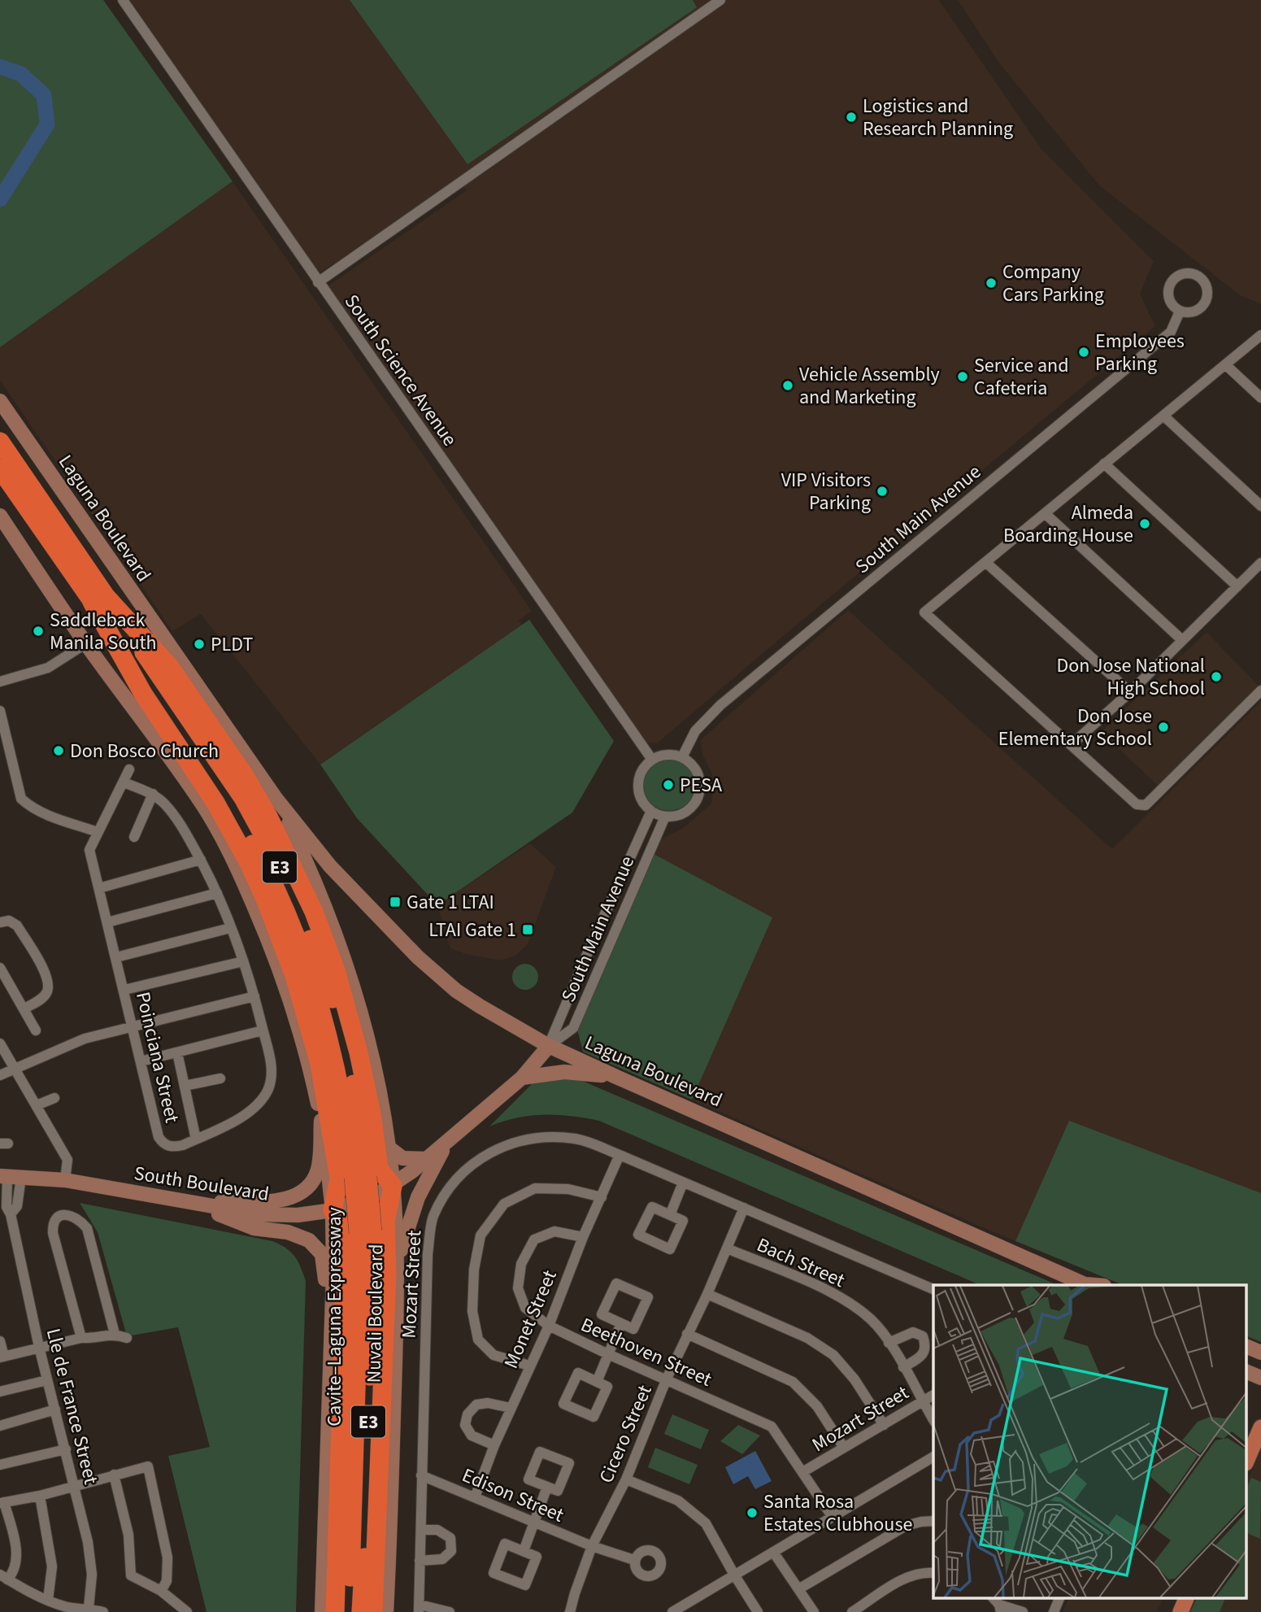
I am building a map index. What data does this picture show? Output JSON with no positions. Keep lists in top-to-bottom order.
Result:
{
  "streets": {
    "highway": ["E3", "Cavite–Laguna Expressway"],
    "main road": ["Laguna Boulevard", "South Boulevard", "Nuvali Boulevard"],
    "street": [
      "South Science Avenue",
      "South Main Avenue",
      "Poinciana Street",
      "Bach Street",
      "Mozart Street",
      "Monet Street",
      "Beethoven Street",
      "Lle de France Street",
      "Cicero Street",
      "Edison Street"
    ]
  },
  "crossings": [
    ["South Science Avenue", "South Main Avenue"],
    ["Laguna Boulevard", "South Main Avenue"],
    ["Laguna Boulevard", "South Boulevard"],
    ["Laguna Boulevard", "Nuvali Boulevard"],
    ["South Main Avenue", "South Boulevard"],
    ["South Boulevard", "Nuvali Boulevard"],
    ["South Boulevard", "Lle de France Street"],
    ["Bach Street", "Mozart Street"],
    ["Bach Street", "Cicero Street"],
    ["Mozart Street", "Monet Street"],
    ["Mozart Street", "Beethoven Street"],
    ["Mozart Street", "Cicero Street"],
    ["Mozart Street", "Edison Street"],
    ["Monet Street", "Beethoven Street"],
    ["Monet Street", "Edison Street"],
    ["Beethoven Street", "Cicero Street"],
    ["Cicero Street", "Edison Street"]
  ],
  "places": {
    "other": [
      "Logistics and Research Planning",
      "Company Cars Parking",
      "Employees Parking",
      "Service and Cafeteria",
      "Vehicle Assembly and Marketing",
      "VIP Visitors Parking",
      "Almeda Boarding House",
      "Saddleback Manila South",
      "PLDT",
      "Don Jose National High School",
      "Don Jose Elementary School",
      "Don Bosco Church",
      "PESA",
      "Santa Rosa Estates Clubhouse"
    ],
    "transit": ["Gate 1 LTAI", "LTAI Gate 1"]
  }
}
